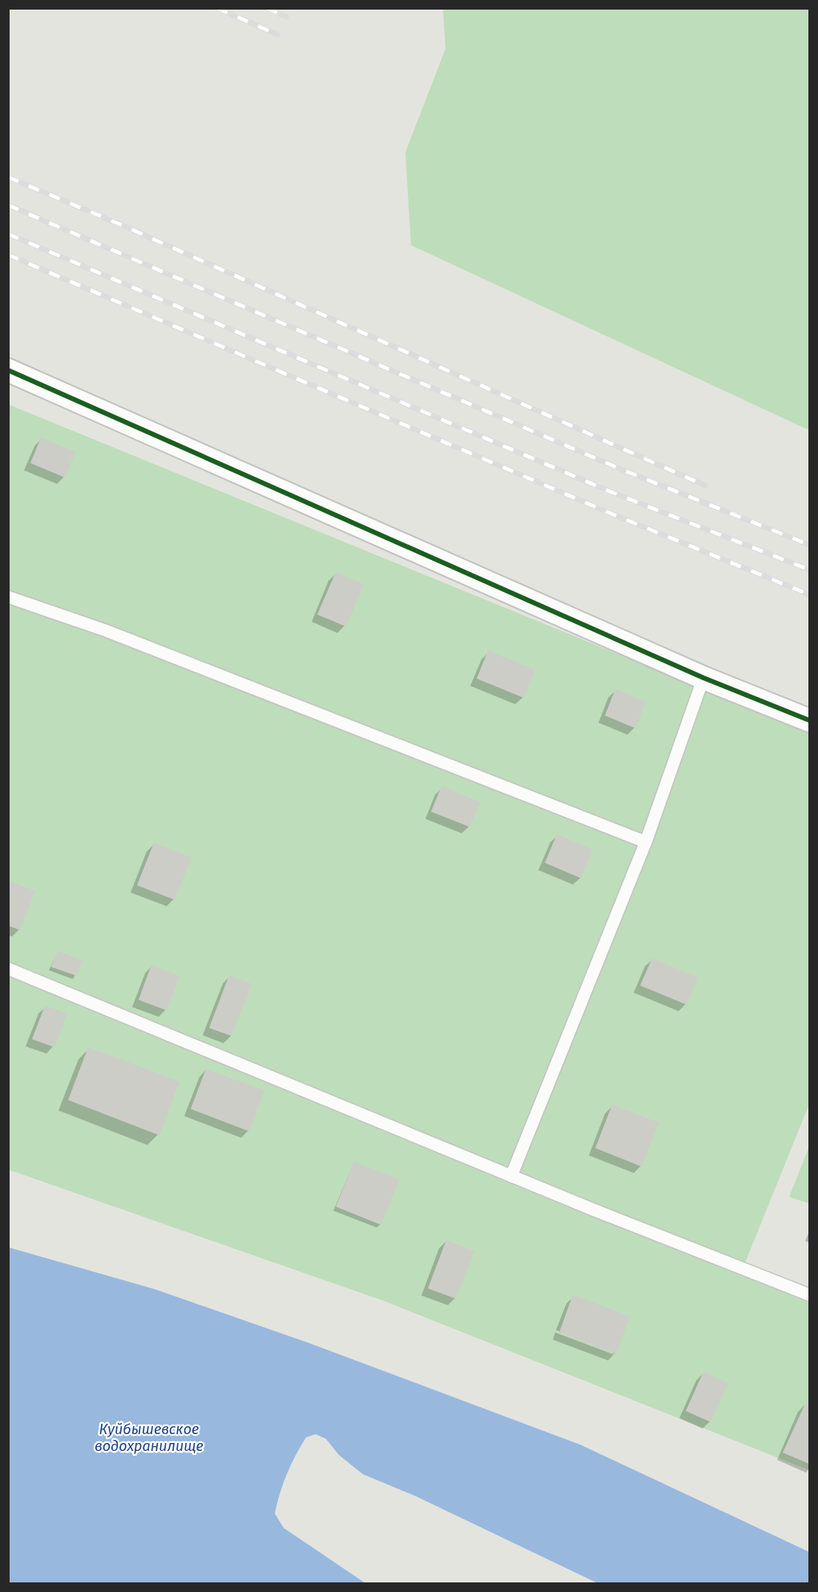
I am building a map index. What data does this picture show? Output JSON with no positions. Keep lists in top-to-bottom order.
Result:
{
  "water": ["Куйбышевское водохранилище"]
}
